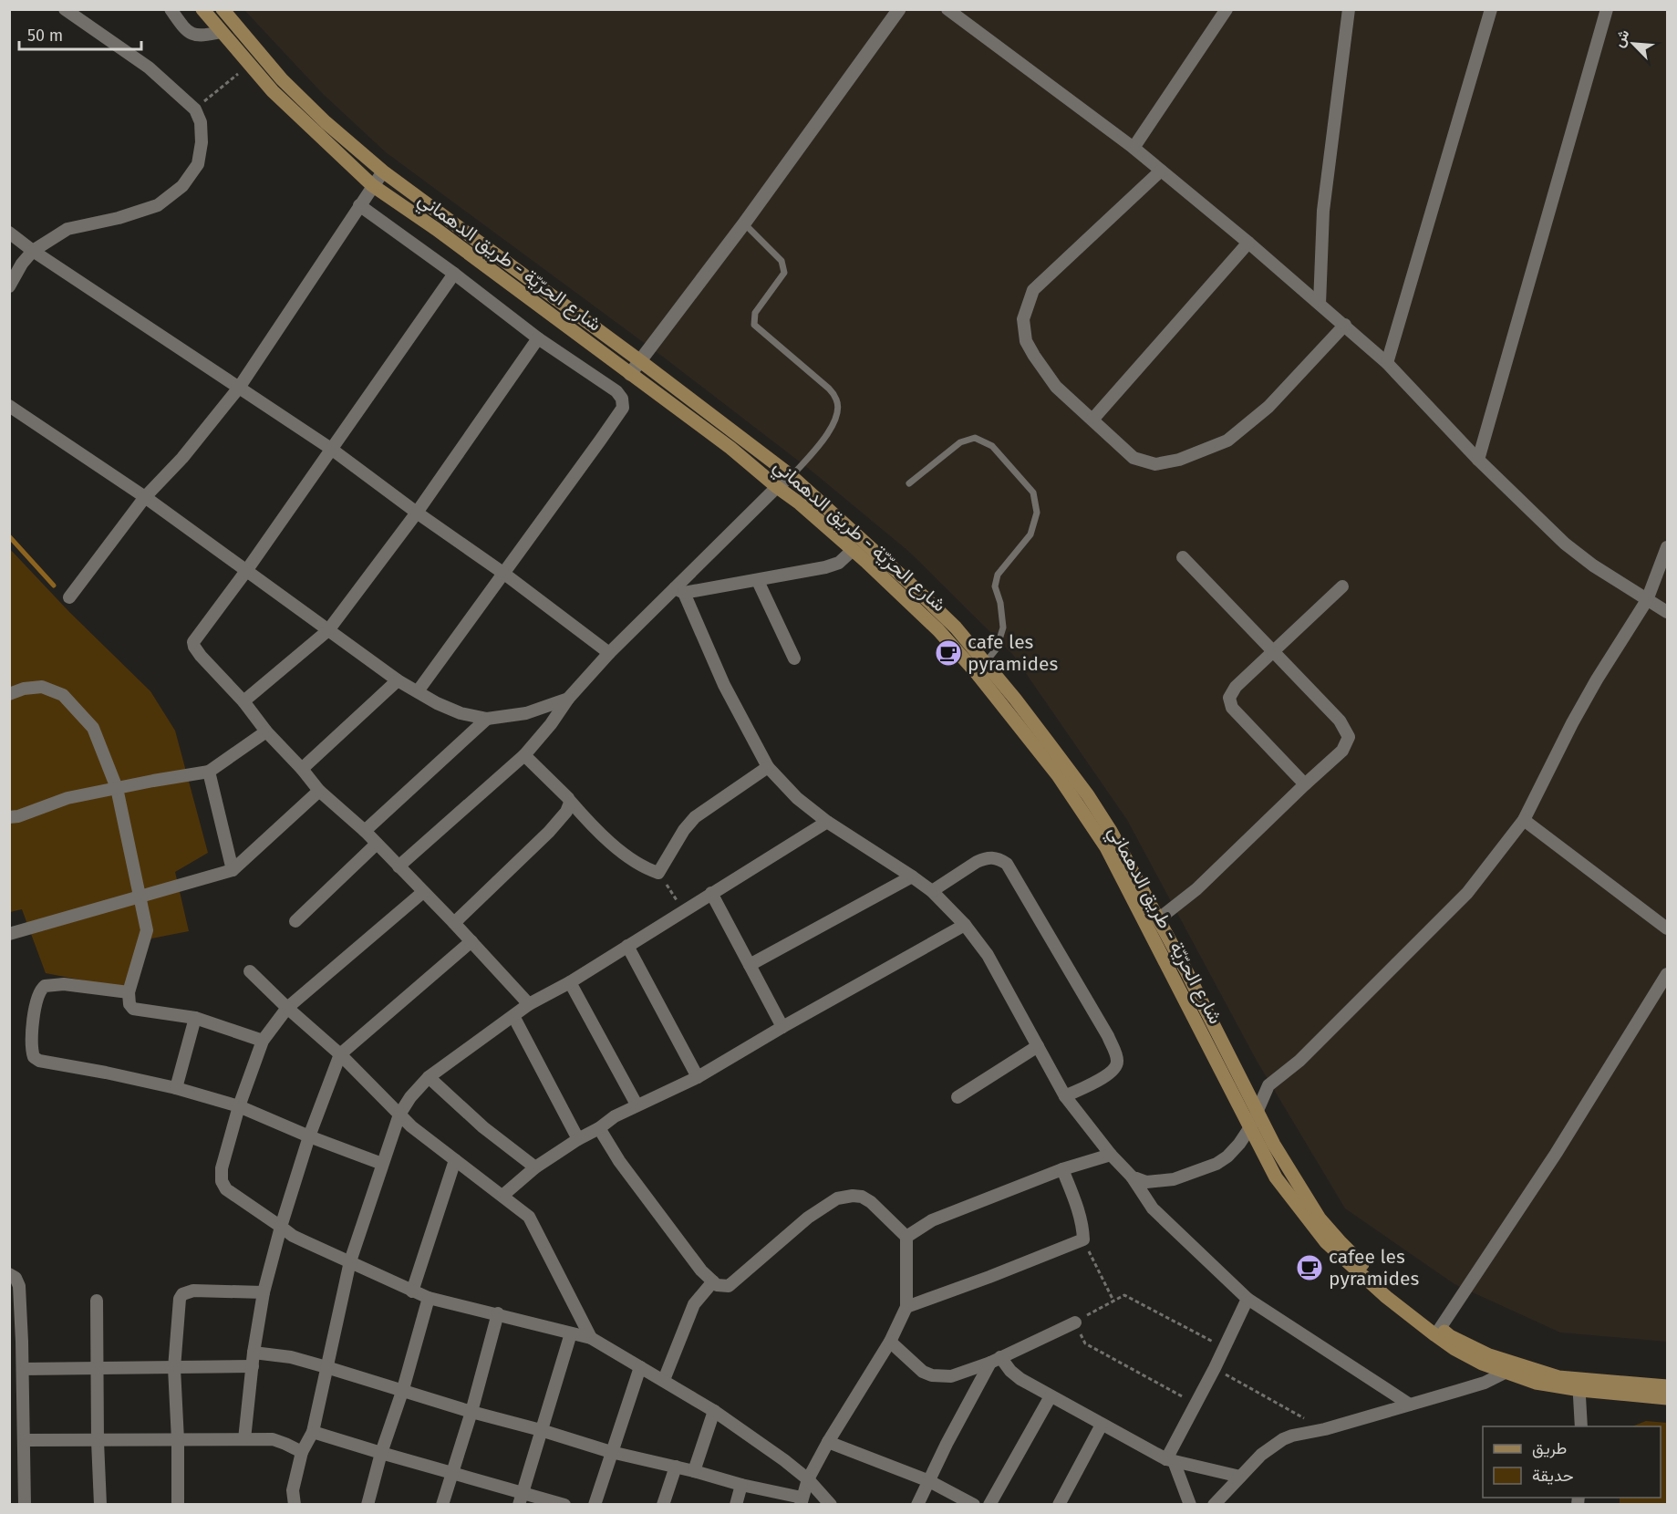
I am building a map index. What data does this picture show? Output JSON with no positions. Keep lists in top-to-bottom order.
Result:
{
  "streets": {
    "main road": ["شارع الحرّيّة - طريق الدهماني"]
  },
  "places": {
    "cafe": ["cafe les pyramides", "cafee les pyramides"]
  },
  "legend": ["طريق", "حديقة"],
  "scale_bar": "50 m",
  "north": "top left"
}
